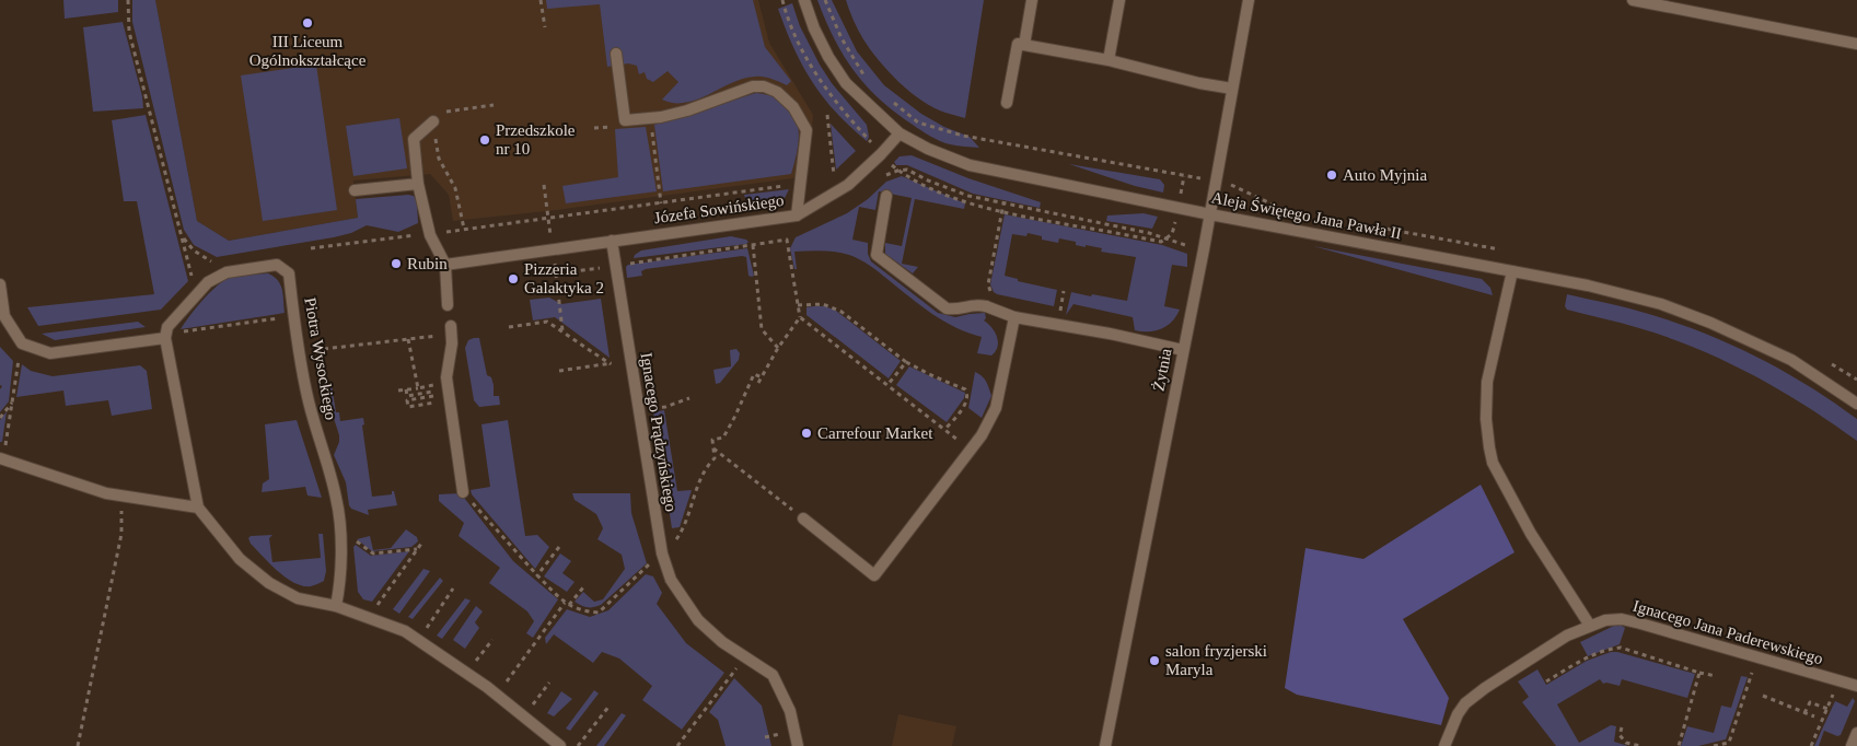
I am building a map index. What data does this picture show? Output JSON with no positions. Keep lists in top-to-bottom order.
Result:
{
  "streets": {
    "street": [
      "Józefa Sowińskiego",
      "Aleja Świętego Jana Pawła II",
      "Piotra Wysockiego",
      "Żytnia",
      "Ignacego Prądzyńskiego",
      "Ignacego Jana Paderewskiego"
    ]
  },
  "crossings": [
    ["Józefa Sowińskiego", "Aleja Świętego Jana Pawła II"],
    ["Józefa Sowińskiego", "Ignacego Prądzyńskiego"],
    ["Aleja Świętego Jana Pawła II", "Żytnia"]
  ],
  "places": [
    "III Liceum Ogólnokształcące",
    "Przedszkole nr 10",
    "Auto Myjnia",
    "Rubin",
    "Pizzeria Galaktyka 2",
    "Carrefour Market",
    "salon fryzjerski Maryla"
  ]
}
